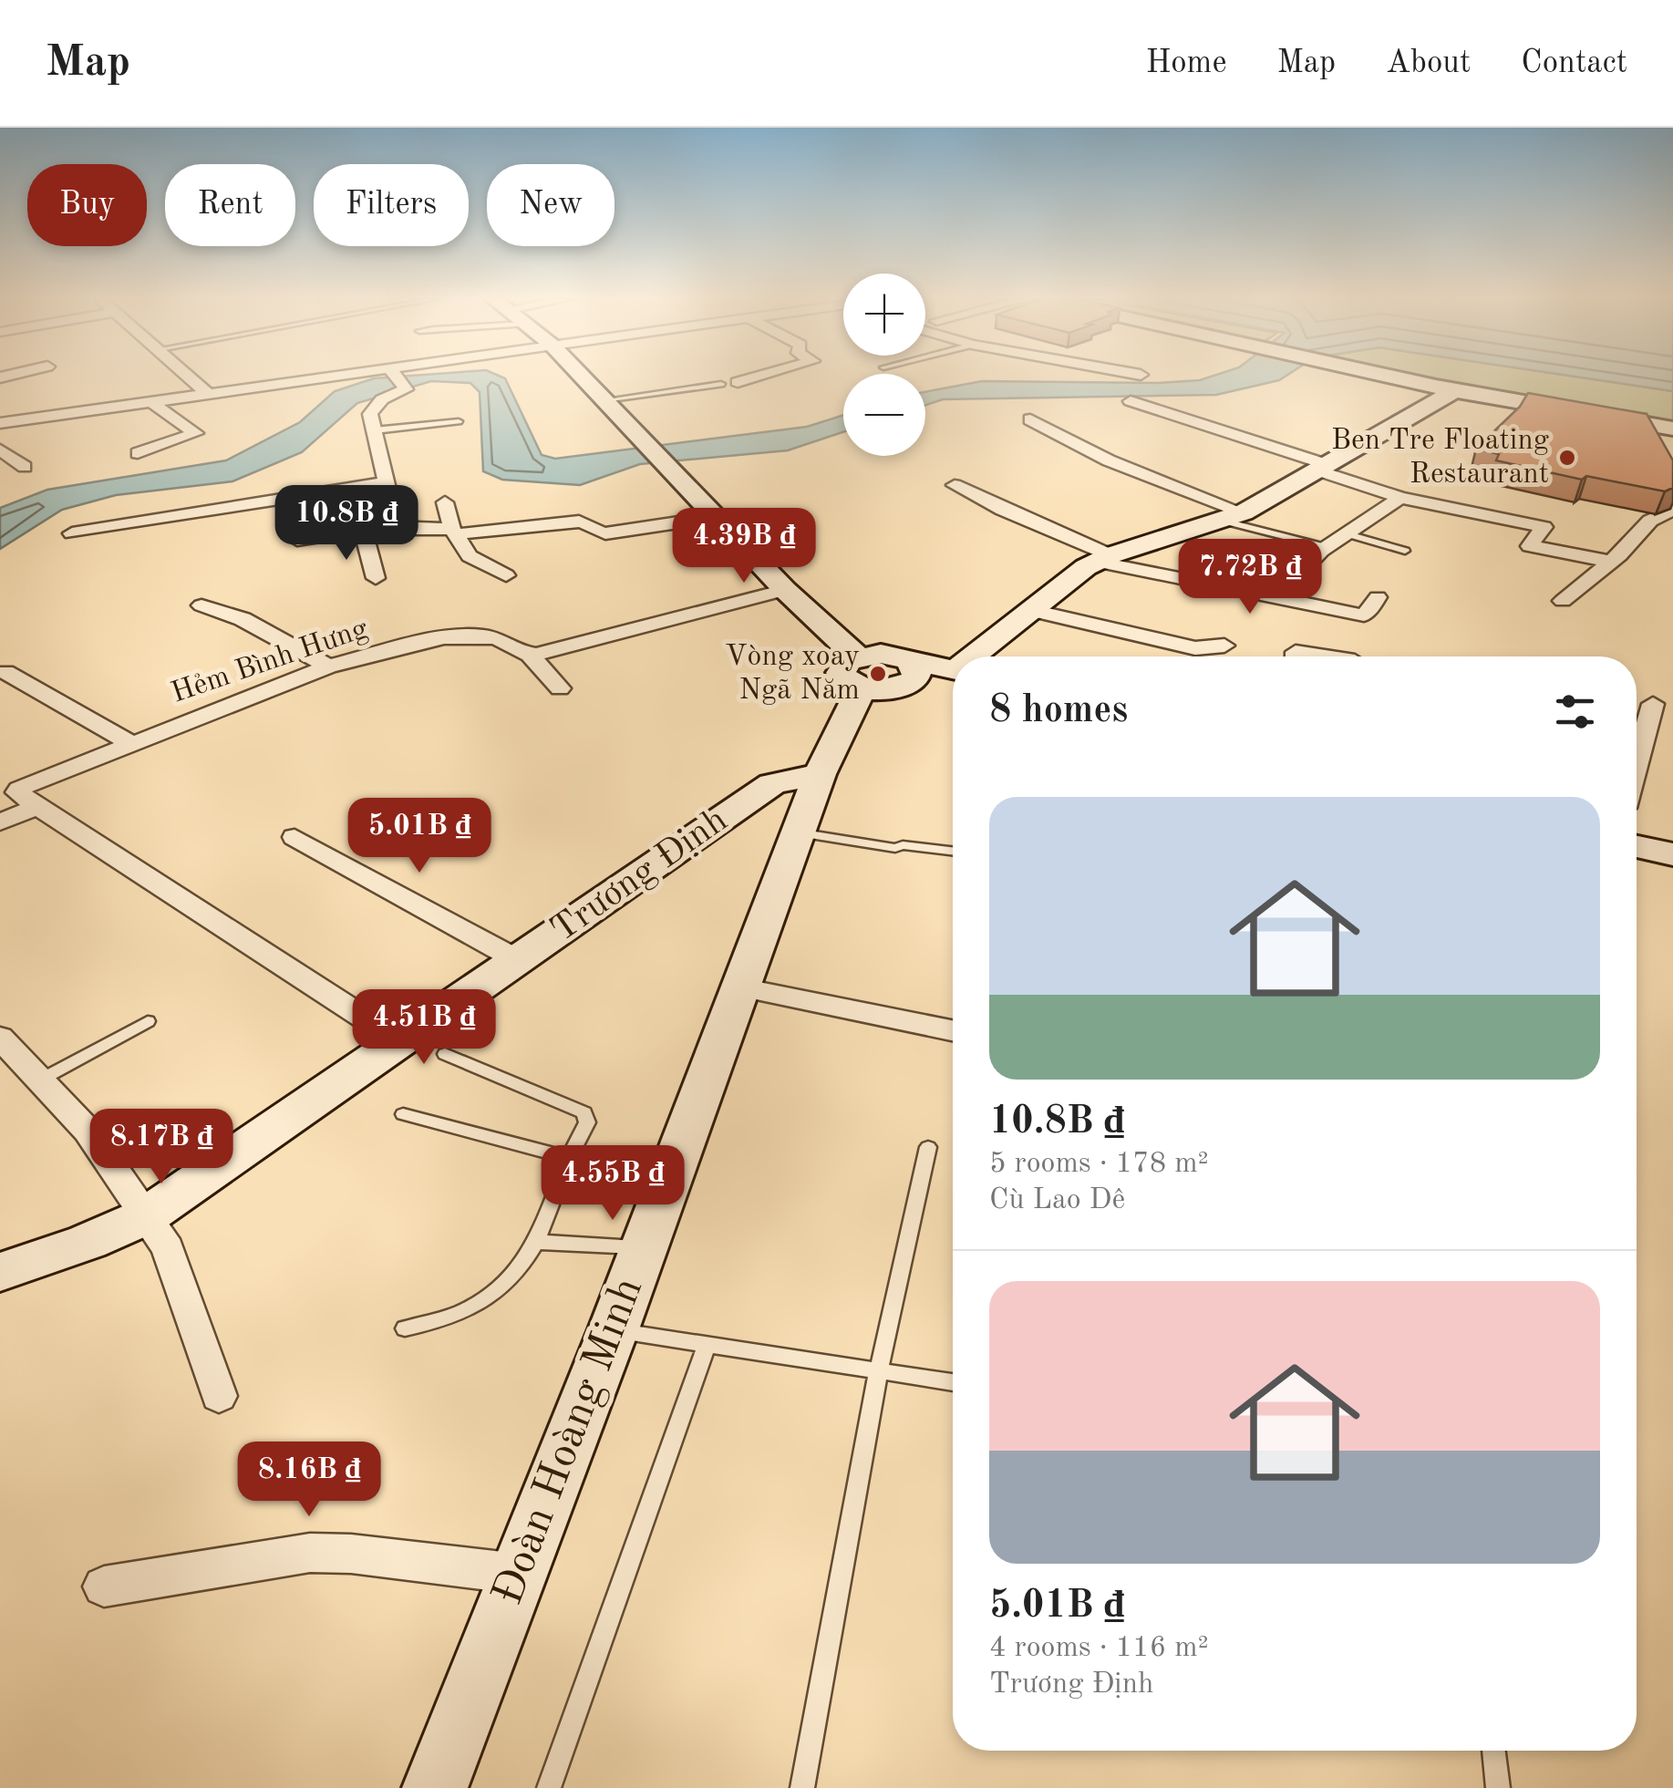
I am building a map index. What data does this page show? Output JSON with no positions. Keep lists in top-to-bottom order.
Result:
{
  "streets": {
    "street": ["Hẻm Bình Hưng", "Trương Định", "Đoàn Hoàng Minh"]
  },
  "crossings": [
    ["Trương Định", "Đoàn Hoàng Minh"]
  ],
  "places": ["Ben Tre Floating Restaurant", "Vòng xoay Ngã Năm"],
  "page": {
    "header": "Map",
    "nav": [
      "Home",
      "Map",
      "About",
      "Contact"
    ],
    "chip": [
      "Buy",
      "Rent",
      "Filters",
      "New"
    ],
    "map_buttons": ["+", "−"],
    "price": [
      "10.8B ₫",
      "4.39B ₫",
      "7.72B ₫",
      "5.01B ₫",
      "4.51B ₫",
      "8.17B ₫",
      "4.55B ₫",
      "8.16B ₫"
    ],
    "heading": "8 homes",
    "list": [
      {
        "name": "10.8B ₫",
        "note": "5 rooms · 178 m² · Cù Lao Dê"
      },
      {
        "name": "5.01B ₫",
        "note": "4 rooms · 116 m² · Trương Định"
      }
    ]
  }
}
